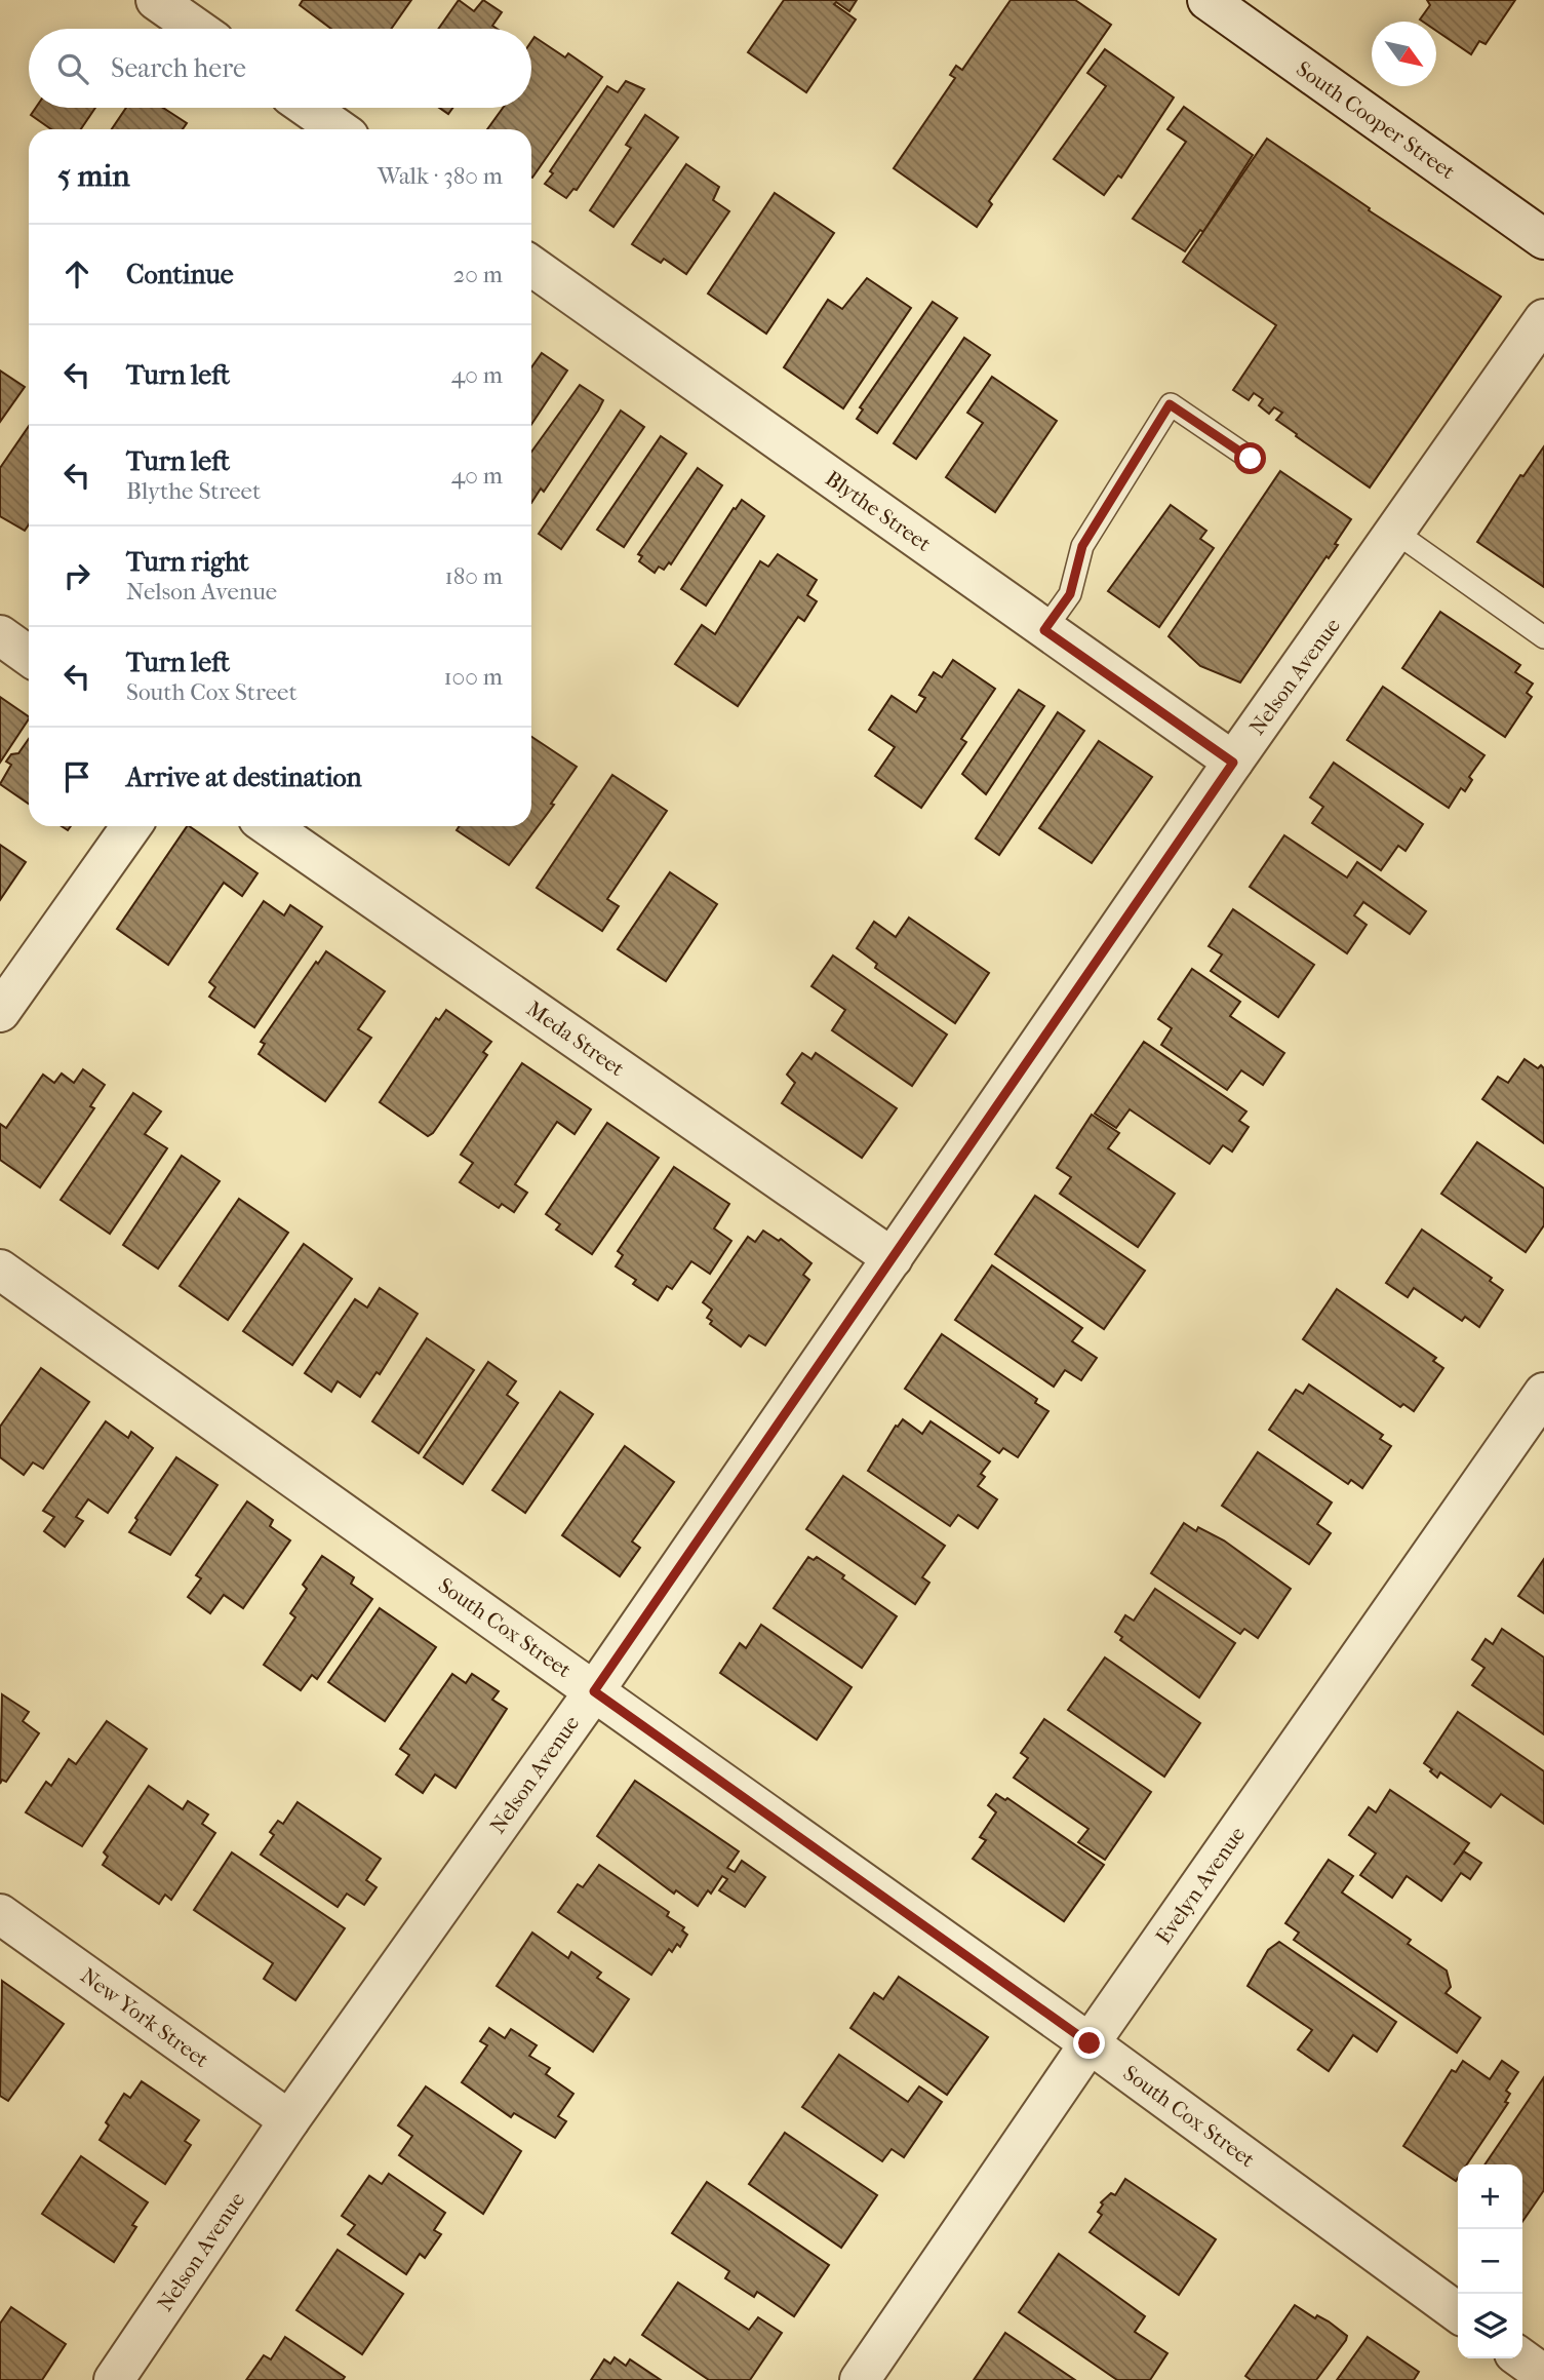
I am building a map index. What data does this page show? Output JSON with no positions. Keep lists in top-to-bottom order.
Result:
{
  "streets": {
    "street": [
      "South Cooper Street",
      "Blythe Street",
      "Nelson Avenue",
      "Meda Street",
      "South Cox Street",
      "Evelyn Avenue",
      "New York Street"
    ]
  },
  "crossings": [
    ["Blythe Street", "Nelson Avenue"],
    ["Nelson Avenue", "Meda Street"],
    ["Nelson Avenue", "South Cox Street"],
    ["Nelson Avenue", "New York Street"],
    ["South Cox Street", "Evelyn Avenue"]
  ],
  "north": "bottom right",
  "page": {
    "search": "Search here",
    "heading": ["5 min", "Walk · 380 m"],
    "list": [
      ["Continue", "20 m"],
      ["Turn left", "40 m"],
      ["Turn left", "Blythe Street", "40 m"],
      ["Turn right", "Nelson Avenue", "180 m"],
      ["Turn left", "South Cox Street", "100 m"],
      "Arrive at destination"
    ],
    "map_buttons": ["+", "−"]
  }
}
